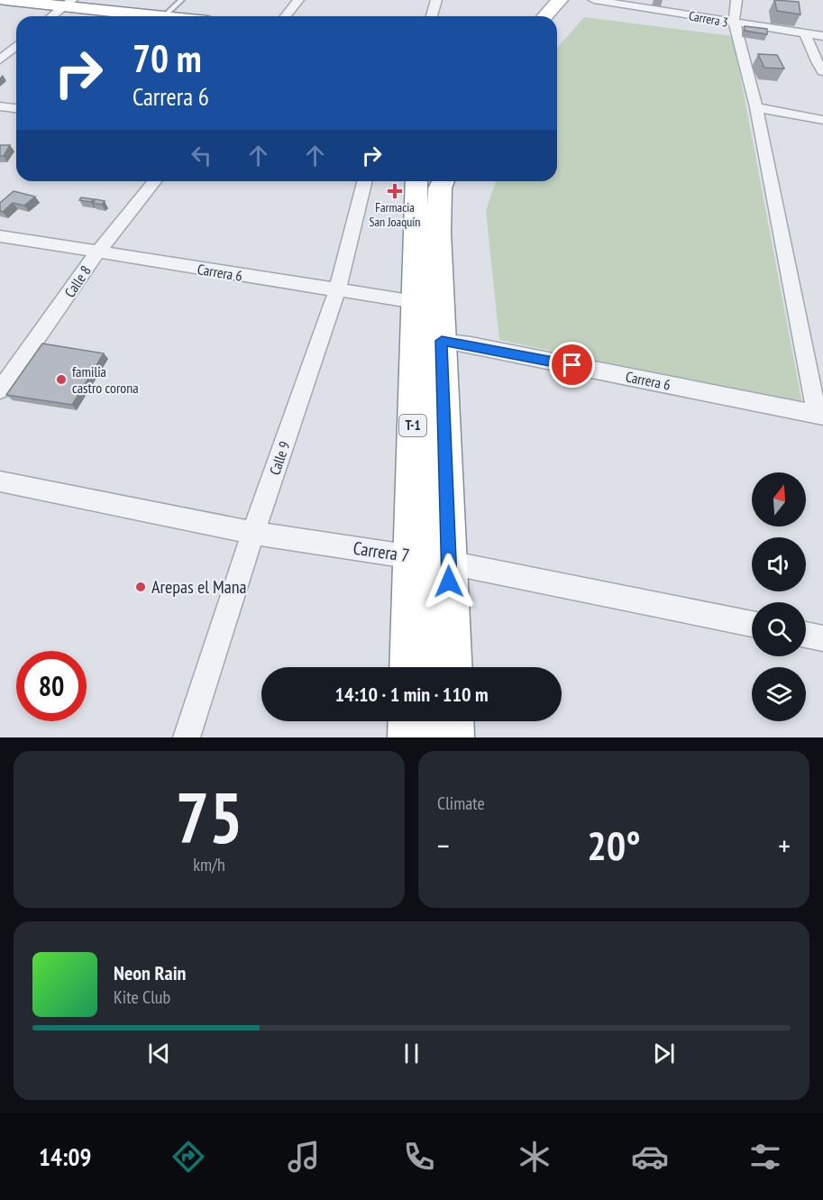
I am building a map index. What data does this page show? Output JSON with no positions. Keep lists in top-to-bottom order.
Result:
{
  "streets": {
    "main road": ["T-1"],
    "street": [
      "Carrera 3",
      "Carrera 6",
      "Calle 8",
      "Calle 9",
      "Carrera 7"
    ]
  },
  "crossings": [
    ["Carrera 6", "Calle 8"],
    ["Carrera 6", "T-1"],
    ["Carrera 6", "Calle 9"],
    ["T-1", "Carrera 7"],
    ["Calle 9", "Carrera 7"]
  ],
  "places": {
    "health": ["Farmacia San Joaquín"],
    "other": ["familia castro corona", "Arepas el Mana"]
  },
  "north": "top",
  "page": {
    "turn": ["70 m", "Carrera 6"],
    "limit": "80",
    "trip": "14:10 · 1 min · 110 m",
    "tile": [
      ["75", "km/h"],
      "Climate"
    ],
    "heat": ["−", "20°", "+"],
    "song": ["Neon Rain", "Kite Club"],
    "tabs": "14:09"
  }
}
